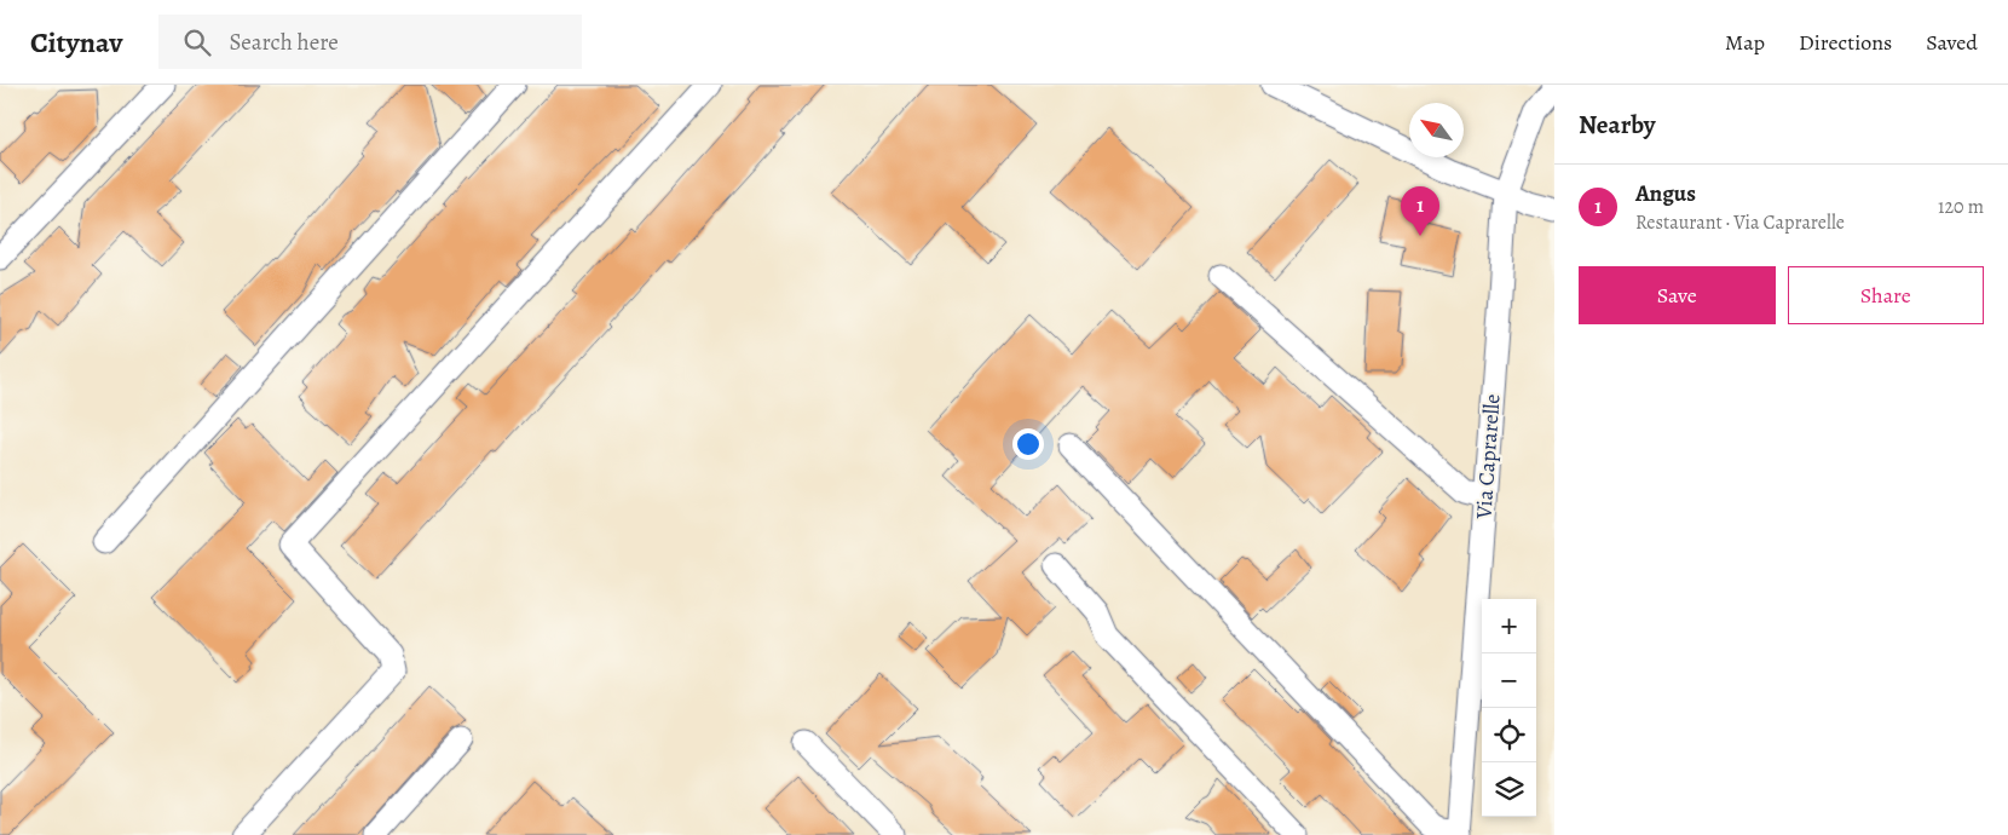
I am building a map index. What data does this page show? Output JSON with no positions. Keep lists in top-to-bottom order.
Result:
{
  "streets": {
    "street": ["Via Caprarelle"]
  },
  "north": "top left",
  "page": {
    "header": "Citynav",
    "search": "Search here",
    "nav": ["Map", "Directions", "Saved"],
    "heading": "Nearby",
    "list": [
      {
        "mark": "1",
        "name": "Angus",
        "note": "Restaurant · Via Caprarelle",
        "value": "120 m"
      }
    ],
    "pins": "1",
    "buttons": ["Save", "Share"],
    "map_buttons": ["+", "−"]
  }
}
